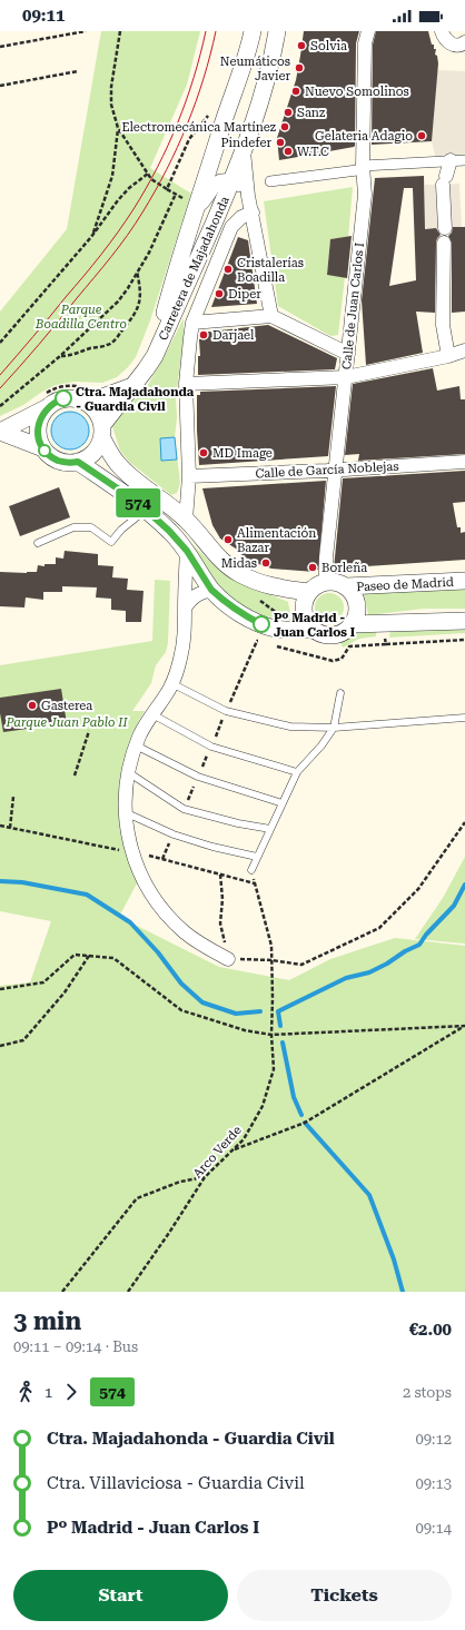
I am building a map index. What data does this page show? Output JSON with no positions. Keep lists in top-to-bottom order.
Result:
{
  "streets": {
    "street": [
      "Carretera de Majadahonda",
      "Calle de Juan Carlos I",
      "Calle de García Noblejas",
      "Paseo de Madrid"
    ],
    "path": ["Arco Verde"]
  },
  "crossings": [
    ["Calle de Juan Carlos I", "Calle de García Noblejas"],
    ["Calle de Juan Carlos I", "Paseo de Madrid"]
  ],
  "parks": ["Parque Boadilla Centro", "Parque Juan Pablo II"],
  "places": [
    "Solvia",
    "Neumáticos Javier",
    "Nuevo Somolinos",
    "Sanz",
    "Electromecánica Martínez",
    "Gelateria Adagio",
    "Pindefer",
    "W.T.C",
    "Cristalerías Boadilla",
    "Diper",
    "Darjael",
    "Ctra. Majadahonda - Guardia Civil",
    "MD Image",
    "Alimentación Bazar",
    "Midas",
    "Borleña",
    "Pº Madrid - Juan Carlos I",
    "Gasterea"
  ],
  "lines": ["bus line 574"],
  "page": {
    "status": "09:11",
    "on_map": "574",
    "heading": ["3 min", "09:11 – 09:14 · Bus", "€2.00"],
    "legs": ["1", "574", "2 stops"],
    "list": [
      {
        "name": "Ctra. Majadahonda - Guardia Civil",
        "value": "09:12"
      },
      {
        "name": "Ctra. Villaviciosa - Guardia Civil",
        "value": "09:13"
      },
      {
        "name": "Pº Madrid - Juan Carlos I",
        "value": "09:14"
      }
    ],
    "buttons": ["Start", "Tickets"]
  }
}
